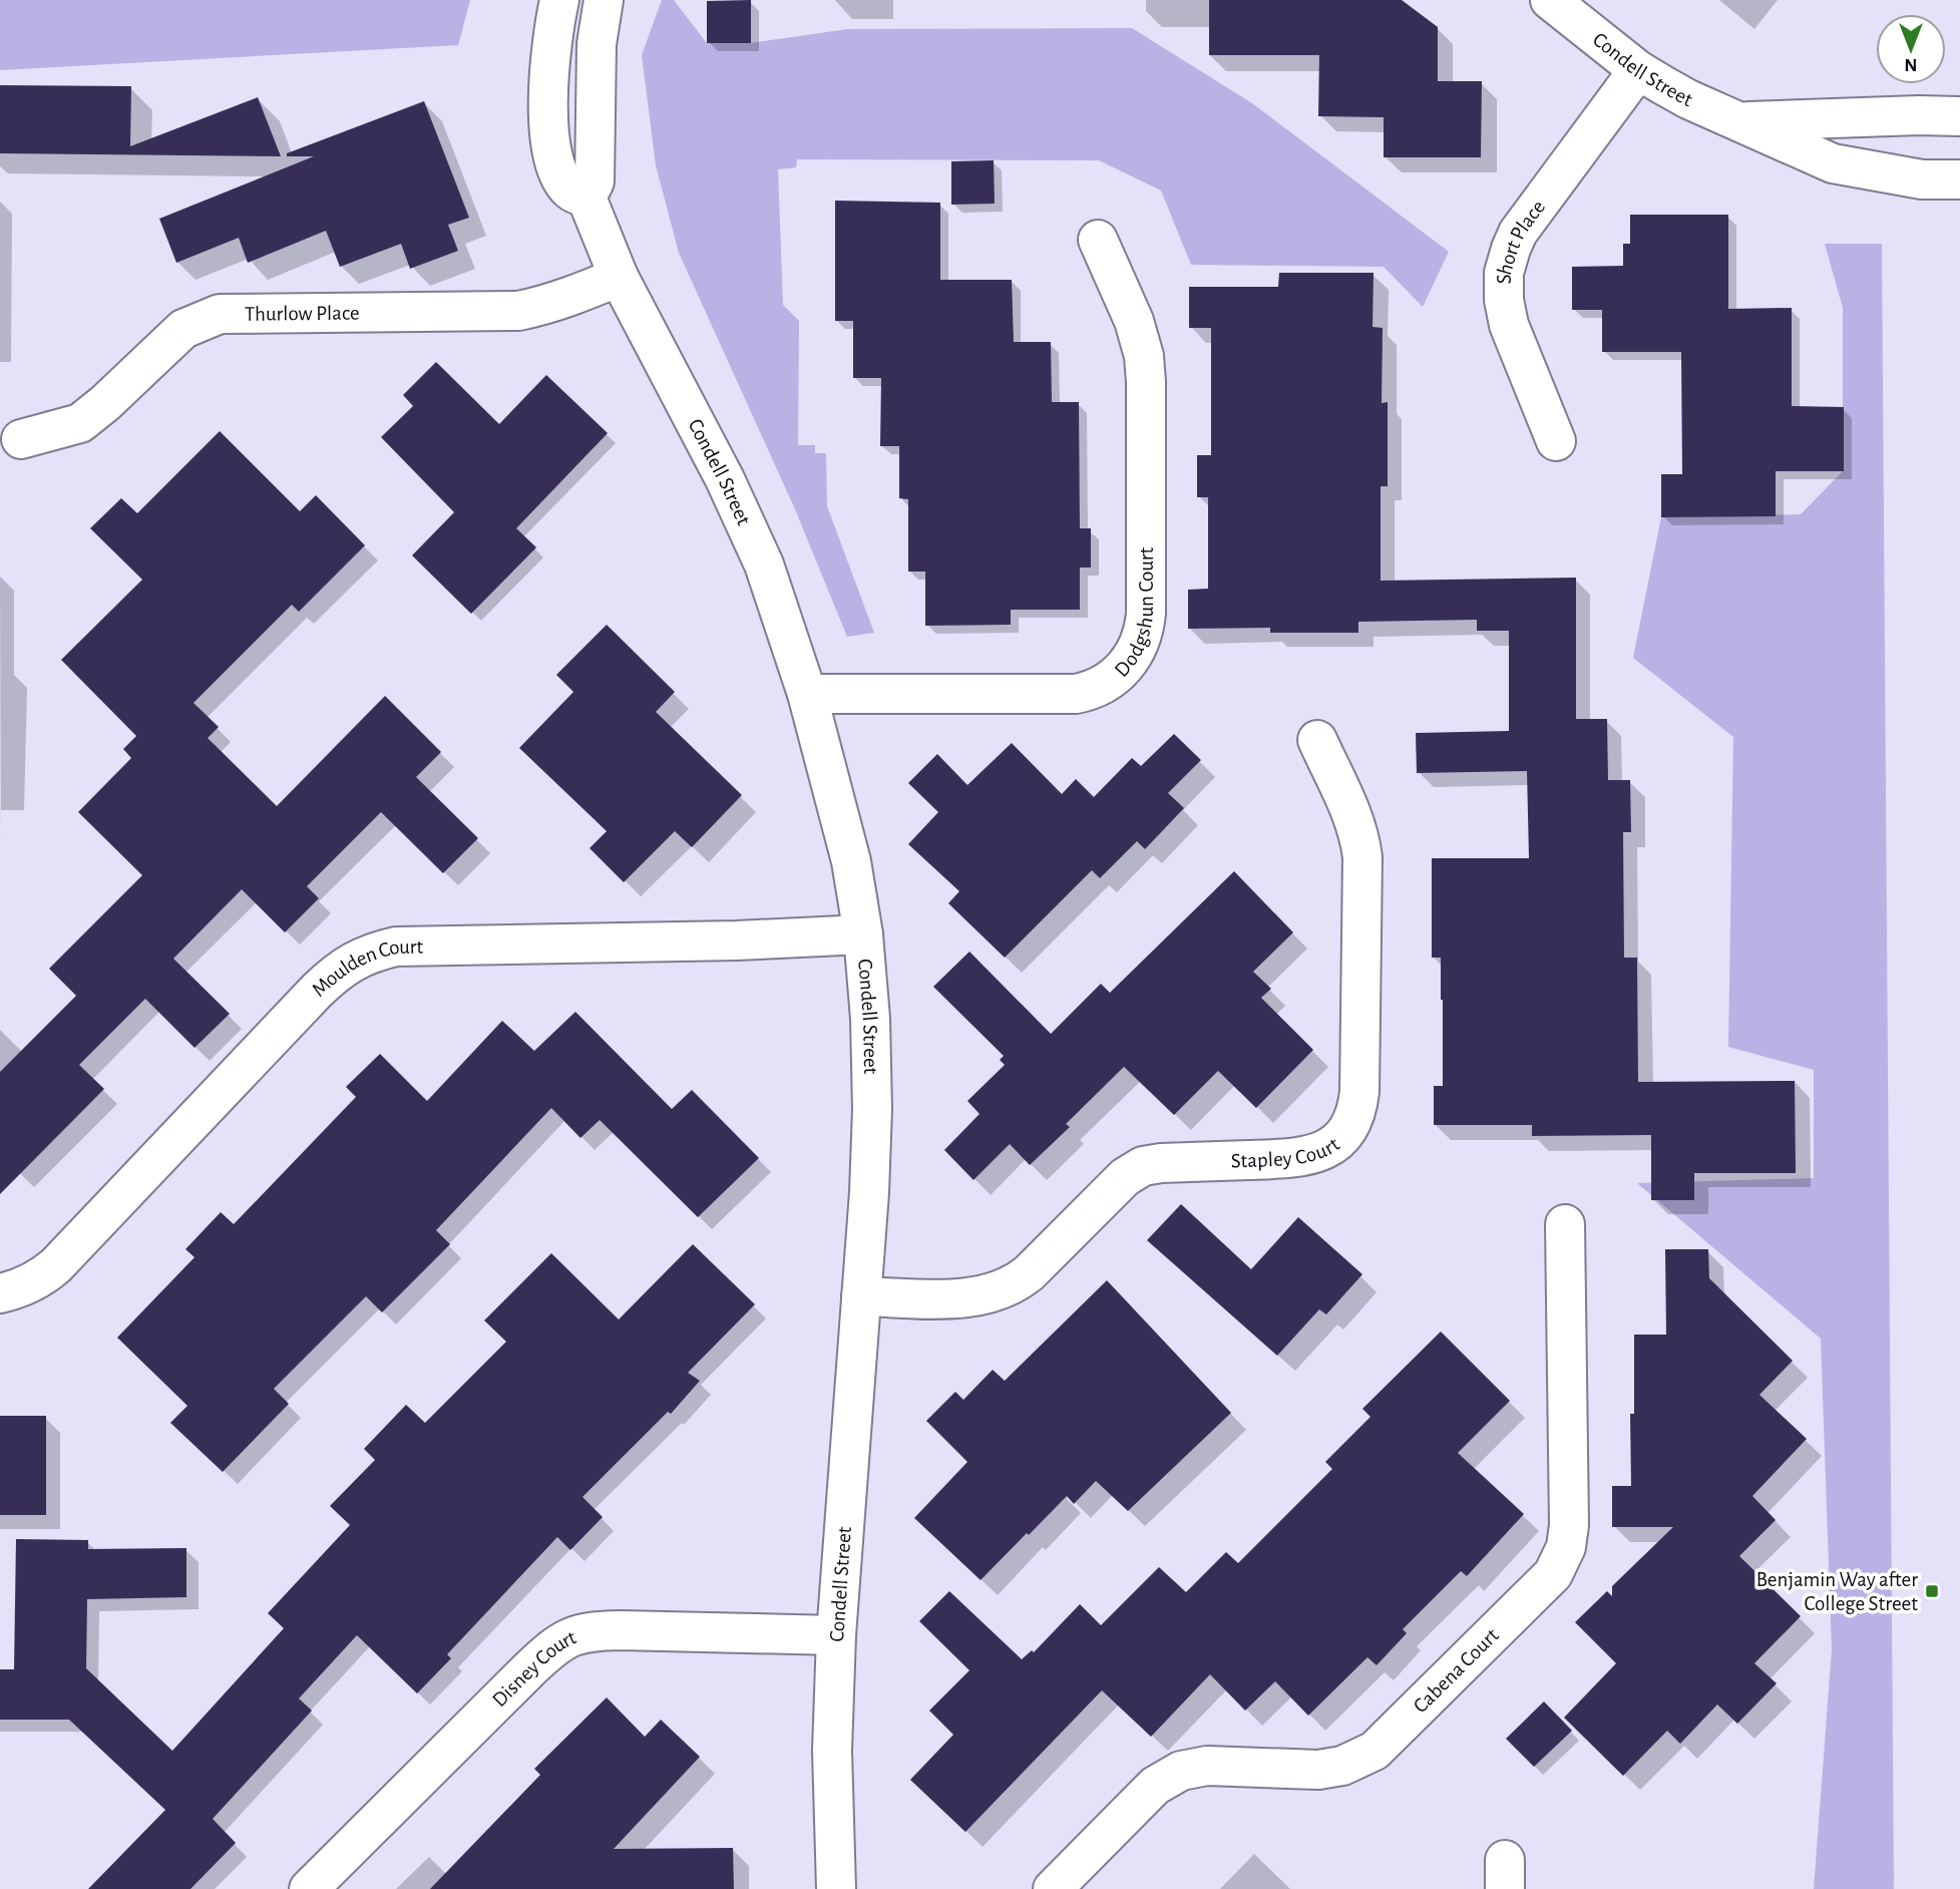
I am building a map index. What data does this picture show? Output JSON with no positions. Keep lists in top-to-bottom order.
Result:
{
  "streets": {
    "street": [
      "Condell Street",
      "Short Place",
      "Thurlow Place",
      "Dodgshun Court",
      "Moulden Court",
      "Stapley Court",
      "Cabena Court",
      "Disney Court"
    ]
  },
  "crossings": [
    ["Condell Street", "Short Place"],
    ["Condell Street", "Thurlow Place"],
    ["Condell Street", "Dodgshun Court"],
    ["Condell Street", "Moulden Court"],
    ["Condell Street", "Stapley Court"],
    ["Condell Street", "Disney Court"]
  ],
  "places": {
    "transit": ["Benjamin Way after College Street"]
  },
  "north": "bottom"
}
